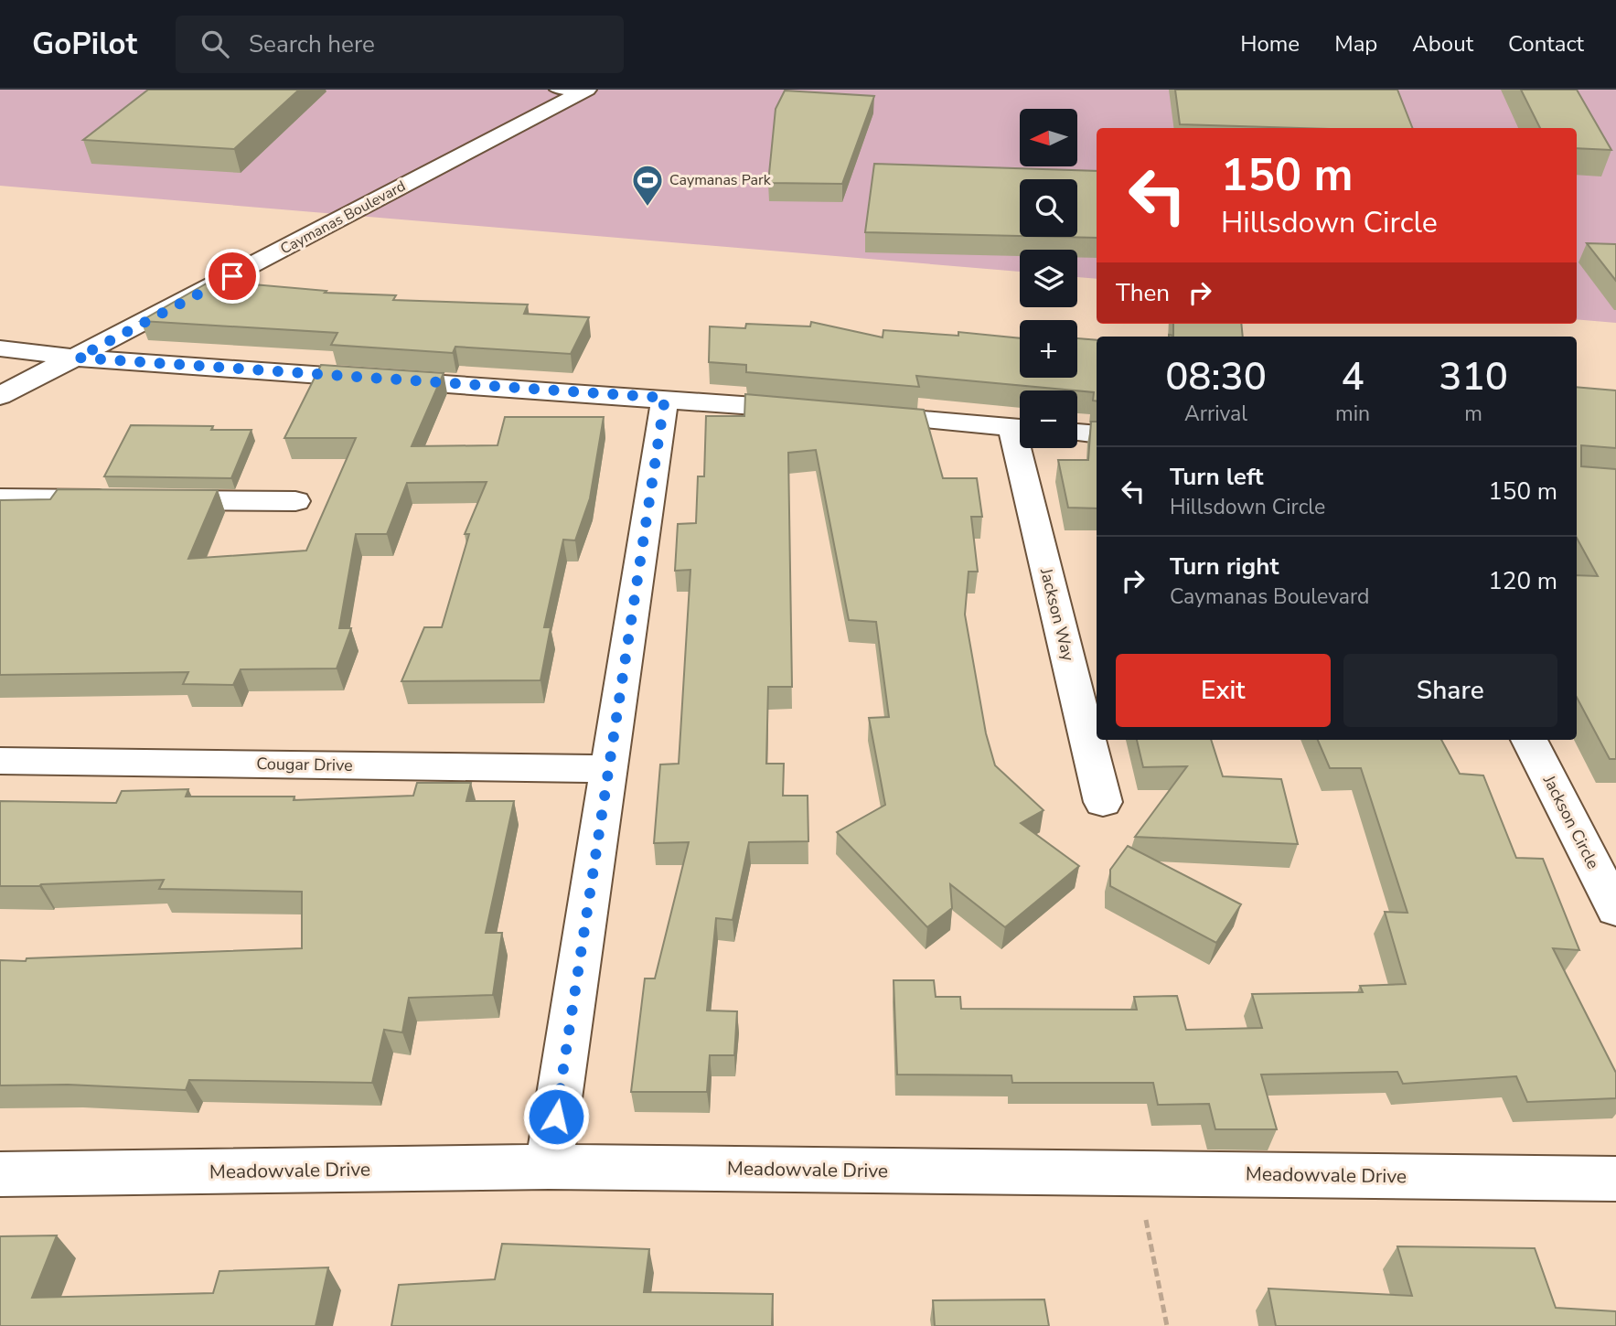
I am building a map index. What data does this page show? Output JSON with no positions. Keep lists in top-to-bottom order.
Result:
{
  "streets": {
    "street": [
      "Caymanas Boulevard",
      "Jackson Way",
      "Cougar Drive",
      "Jackson Circle",
      "Meadowvale Drive"
    ]
  },
  "places": {
    "sports": ["Caymanas Park"]
  },
  "north": "left",
  "page": {
    "header": "GoPilot",
    "search": "Search here",
    "nav": [
      "Home",
      "Map",
      "About",
      "Contact"
    ],
    "map_buttons": ["+", "−"],
    "turn": ["150 m", "Hillsdown Circle"],
    "then": "Then",
    "eta": [
      "08:30",
      "Arrival",
      "4",
      "min",
      "310",
      "m"
    ],
    "list": [
      {
        "name": "Turn left",
        "note": "Hillsdown Circle",
        "value": "150 m"
      },
      {
        "name": "Turn right",
        "note": "Caymanas Boulevard",
        "value": "120 m"
      }
    ],
    "buttons": ["Exit", "Share"]
  }
}
